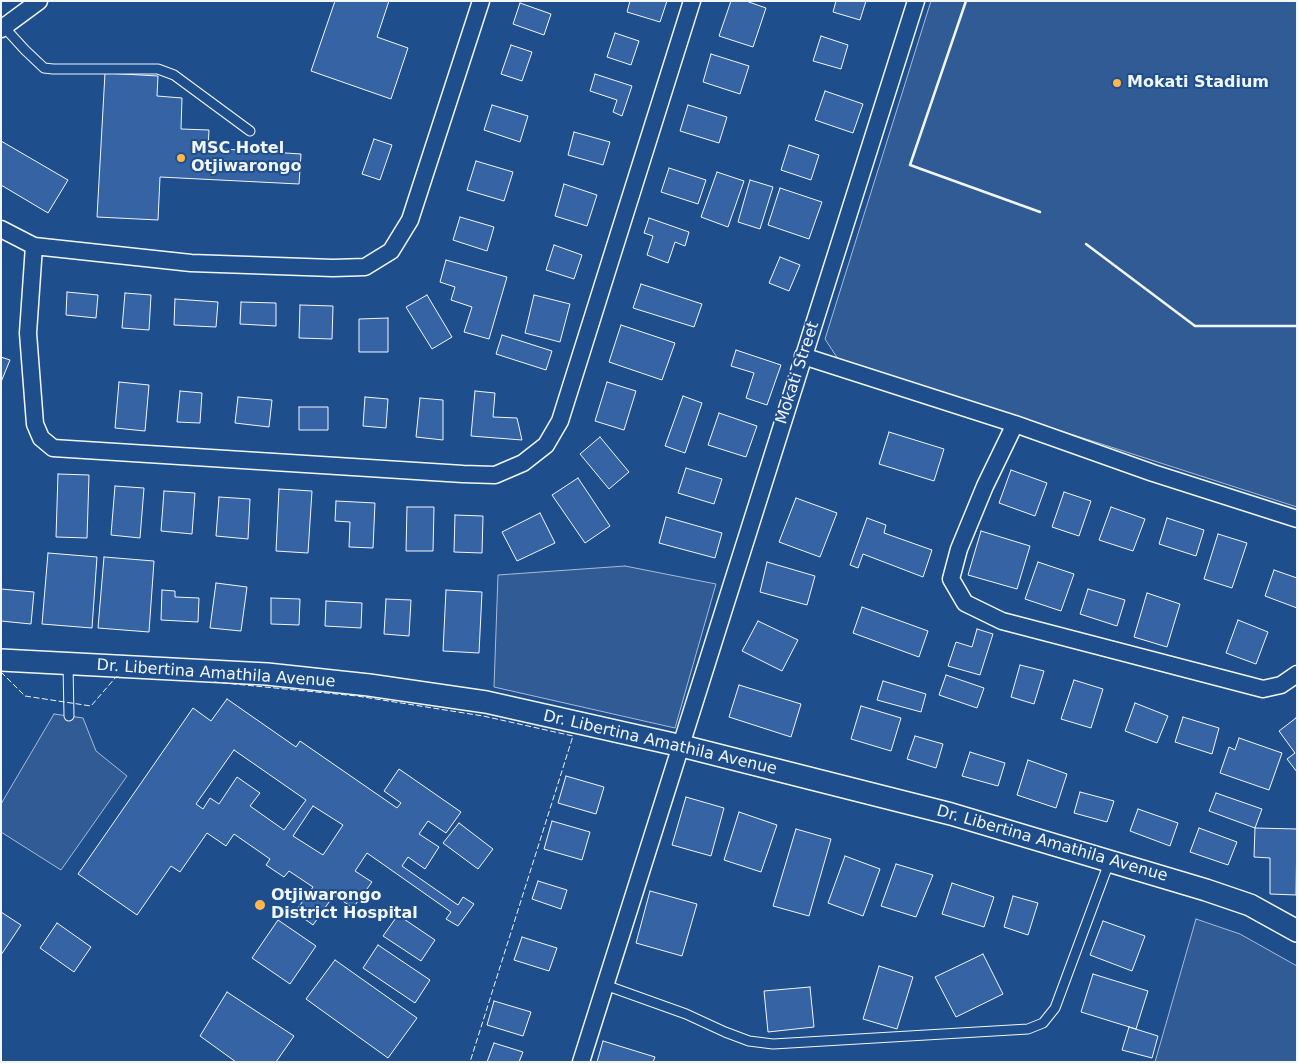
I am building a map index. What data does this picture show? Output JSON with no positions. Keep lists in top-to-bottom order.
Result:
{
  "streets": {
    "street": ["Mokati Street", "Dr. Libertina Amathila Avenue"]
  },
  "crossings": [
    ["Mokati Street", "Dr. Libertina Amathila Avenue"]
  ],
  "places": ["Mokati Stadium", "MSC Hotel Otjiwarongo", "Otjiwarongo District Hospital"]
}
